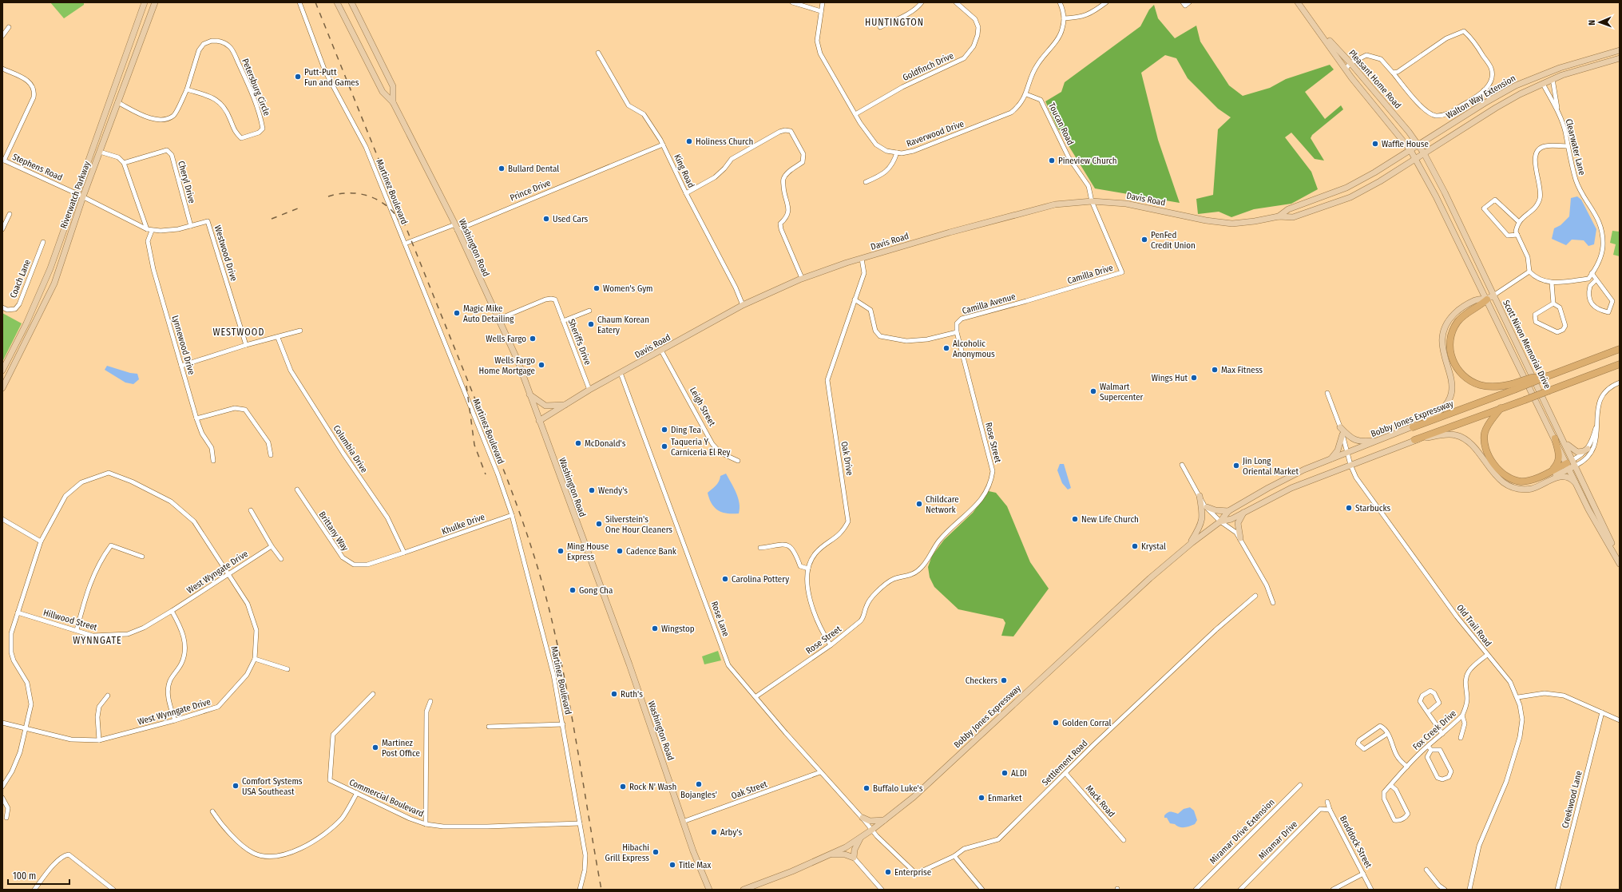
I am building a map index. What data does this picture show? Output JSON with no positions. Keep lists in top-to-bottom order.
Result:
{
  "streets": {
    "highway": ["Bobby Jones Expressway"],
    "main road": [
      "Pleasant Home Road",
      "Walton Way Extension",
      "Riverwatch Parkway",
      "Davis Road",
      "Washington Road",
      "Scott Nixon Memorial Drive"
    ],
    "street": [
      "Goldfinch Drive",
      "Petersburg Circle",
      "Toucan Road",
      "Raverwood Drive",
      "Clearwater Lane",
      "Stephens Road",
      "King Road",
      "Cheryl Drive",
      "Prince Drive",
      "Martinez Boulevard",
      "Westwood Drive",
      "Camilla Drive",
      "Coach Lane",
      "Camilla Avenue",
      "Sheriffs Drive",
      "Lynnewood Drive",
      "Leigh Street",
      "Rose Street",
      "Columbia Drive",
      "Oak Drive",
      "Khulke Drive",
      "Brittany Way",
      "West Wyngate Drive",
      "Rose Lane",
      "Hillwood Street",
      "Old Trail Road",
      "West Wynngate Drive",
      "Fox Creek Drive",
      "Settlement Road",
      "Oak Street",
      "Commercial Boulevard",
      "Creekwood Lane",
      "Mack Road",
      "Miramar Drive Extension",
      "Miramar Drive",
      "Braddock Street"
    ]
  },
  "crossings": [
    ["Goldfinch Drive", "Raverwood Drive"],
    ["Pleasant Home Road", "Walton Way Extension"],
    ["Pleasant Home Road", "Davis Road"],
    ["Pleasant Home Road", "Scott Nixon Memorial Drive"],
    ["Petersburg Circle", "Riverwatch Parkway"],
    ["Walton Way Extension", "Clearwater Lane"],
    ["Walton Way Extension", "Davis Road"],
    ["Walton Way Extension", "Scott Nixon Memorial Drive"],
    ["Toucan Road", "Raverwood Drive"],
    ["Toucan Road", "Davis Road"],
    ["Toucan Road", "Camilla Drive"],
    ["Stephens Road", "Riverwatch Parkway"],
    ["Stephens Road", "Westwood Drive"],
    ["King Road", "Prince Drive"],
    ["King Road", "Davis Road"],
    ["Cheryl Drive", "Westwood Drive"],
    ["Prince Drive", "Martinez Boulevard"],
    ["Prince Drive", "Washington Road"],
    ["Martinez Boulevard", "Khulke Drive"],
    ["Martinez Boulevard", "Commercial Boulevard"],
    ["Riverwatch Parkway", "Westwood Drive"],
    ["Davis Road", "Washington Road"],
    ["Davis Road", "Camilla Drive"],
    ["Davis Road", "Sheriffs Drive"],
    ["Davis Road", "Scott Nixon Memorial Drive"],
    ["Davis Road", "Leigh Street"],
    ["Davis Road", "Oak Drive"],
    ["Davis Road", "Rose Lane"],
    ["Washington Road", "Sheriffs Drive"],
    ["Washington Road", "Oak Street"],
    ["Westwood Drive", "Lynnewood Drive"],
    ["Camilla Drive", "Camilla Avenue"],
    ["Camilla Avenue", "Rose Street"],
    ["Bobby Jones Expressway", "Rose Lane"],
    ["Bobby Jones Expressway", "Old Trail Road"],
    ["Bobby Jones Expressway", "Settlement Road"],
    ["Rose Street", "Oak Drive"],
    ["Rose Street", "Rose Lane"],
    ["Columbia Drive", "Khulke Drive"],
    ["Columbia Drive", "Brittany Way"],
    ["Khulke Drive", "Brittany Way"],
    ["West Wyngate Drive", "Hillwood Street"],
    ["West Wyngate Drive", "West Wynngate Drive"],
    ["Rose Lane", "Settlement Road"],
    ["Rose Lane", "Oak Street"],
    ["Hillwood Street", "West Wynngate Drive"],
    ["Old Trail Road", "Fox Creek Drive"],
    ["Settlement Road", "Mack Road"],
    ["Miramar Drive", "Braddock Street"]
  ],
  "districts": ["HUNTINGTON", "WESTWOOD", "WYNNGATE"],
  "places": [
    "Putt-Putt Fun and Games",
    "Holiness Church",
    "Waffle House",
    "Pineview Church",
    "Bullard Dental",
    "Used Cars",
    "PenFed Credit Union",
    "Women's Gym",
    "Magic Mike Auto Detailing",
    "Chaum Korean Eatery",
    "Wells Fargo",
    "Alcoholic Anonymous",
    "Wells Fargo Home Mortgage",
    "Max Fitness",
    "Wings Hut",
    "Walmart Supercenter",
    "Ding Tea",
    "McDonald's",
    "Taqueria Y Carniceria El Rey",
    "Jin Long Oriental Market",
    "Wendy's",
    "Childcare Network",
    "Starbucks",
    "New Life Church",
    "Silverstein's One Hour Cleaners",
    "Krystal",
    "Ming House Express",
    "Cadence Bank",
    "Carolina Pottery",
    "Gong Cha",
    "Wingstop",
    "Checkers",
    "Ruth's",
    "Golden Corral",
    "Martinez Post Office",
    "ALDI",
    "Bojangles'",
    "Comfort Systems USA Southeast",
    "Rock N' Wash",
    "Buffalo Luke's",
    "Enmarket",
    "Arby's",
    "Hibachi Grill Express",
    "Title Max",
    "Enterprise"
  ],
  "scale_bar": "100 m",
  "north": "left"
}
